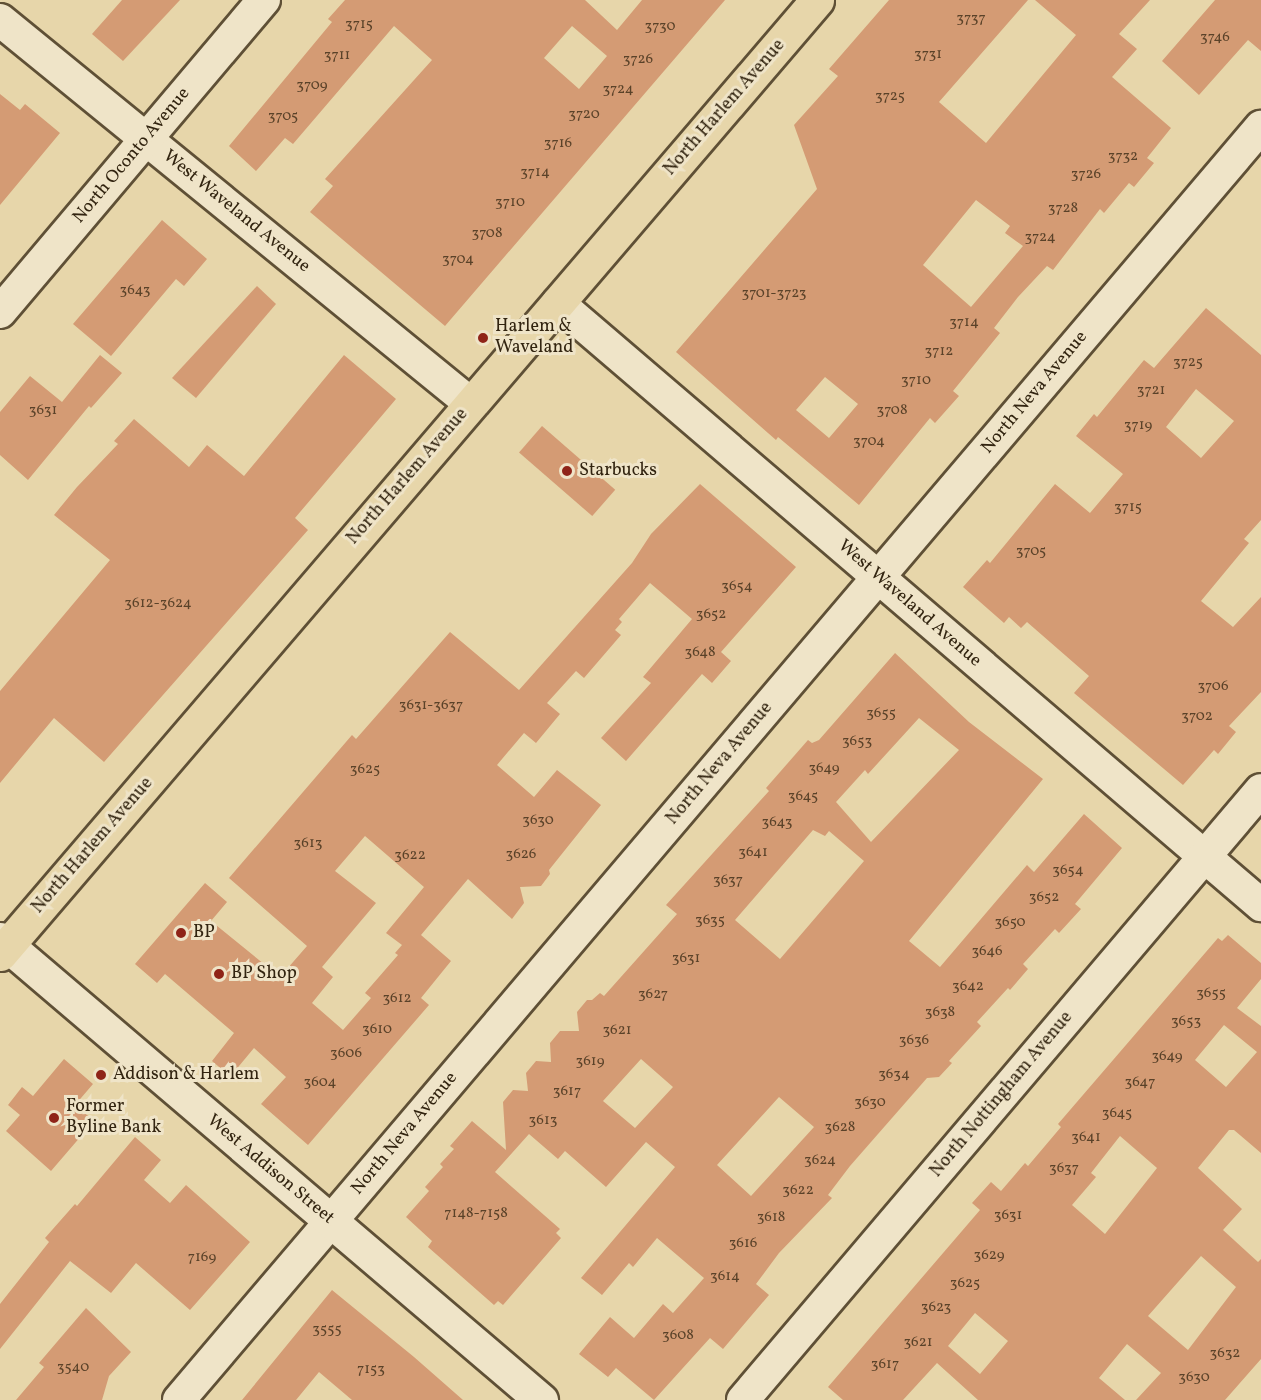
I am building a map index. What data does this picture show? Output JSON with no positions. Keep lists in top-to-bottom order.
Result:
{
  "streets": {
    "main road": ["North Harlem Avenue"],
    "street": [
      "North Oconto Avenue",
      "West Waveland Avenue",
      "North Neva Avenue",
      "North Nottingham Avenue",
      "West Addison Street"
    ]
  },
  "crossings": [
    ["North Harlem Avenue", "West Waveland Avenue"],
    ["North Harlem Avenue", "West Addison Street"],
    ["North Oconto Avenue", "West Waveland Avenue"],
    ["West Waveland Avenue", "North Neva Avenue"],
    ["West Waveland Avenue", "North Nottingham Avenue"],
    ["North Neva Avenue", "West Addison Street"]
  ],
  "places": [
    "Harlem & Waveland",
    "Starbucks",
    "BP",
    "BP Shop",
    "Addison & Harlem",
    "Former Byline Bank"
  ],
  "house_numbers": [
    "3737",
    "3715",
    "3730",
    "3746",
    "3731",
    "3711",
    "3726",
    "3709",
    "3724",
    "3725",
    "3720",
    "3705",
    "3716",
    "3732",
    "3714",
    "3726",
    "3710",
    "3728",
    "3708",
    "3724",
    "3704",
    "3643",
    "3701-3723",
    "3714",
    "3712",
    "3725",
    "3710",
    "3721",
    "3631",
    "3708",
    "3719",
    "3704",
    "3715",
    "3705",
    "3654",
    "3612-3624",
    "3652",
    "3648",
    "3706",
    "3631-3637",
    "3655",
    "3702",
    "3653",
    "3649",
    "3625",
    "3645",
    "3630",
    "3643",
    "3613",
    "3641",
    "3626",
    "3622",
    "3654",
    "3637",
    "3652",
    "3635",
    "3650",
    "3646",
    "3631",
    "3642",
    "3655",
    "3627",
    "3612",
    "3638",
    "3653",
    "3610",
    "3621",
    "3636",
    "3606",
    "3649",
    "3619",
    "3634",
    "3604",
    "3647",
    "3617",
    "3630",
    "3645",
    "3613",
    "3628",
    "3641",
    "3624",
    "3637",
    "3622",
    "7148-7158",
    "3631",
    "3618",
    "3616",
    "3629",
    "7169",
    "3614",
    "3625",
    "3623",
    "3555",
    "3608",
    "3621",
    "3632",
    "3617",
    "3540",
    "7153",
    "3630"
  ]
}
